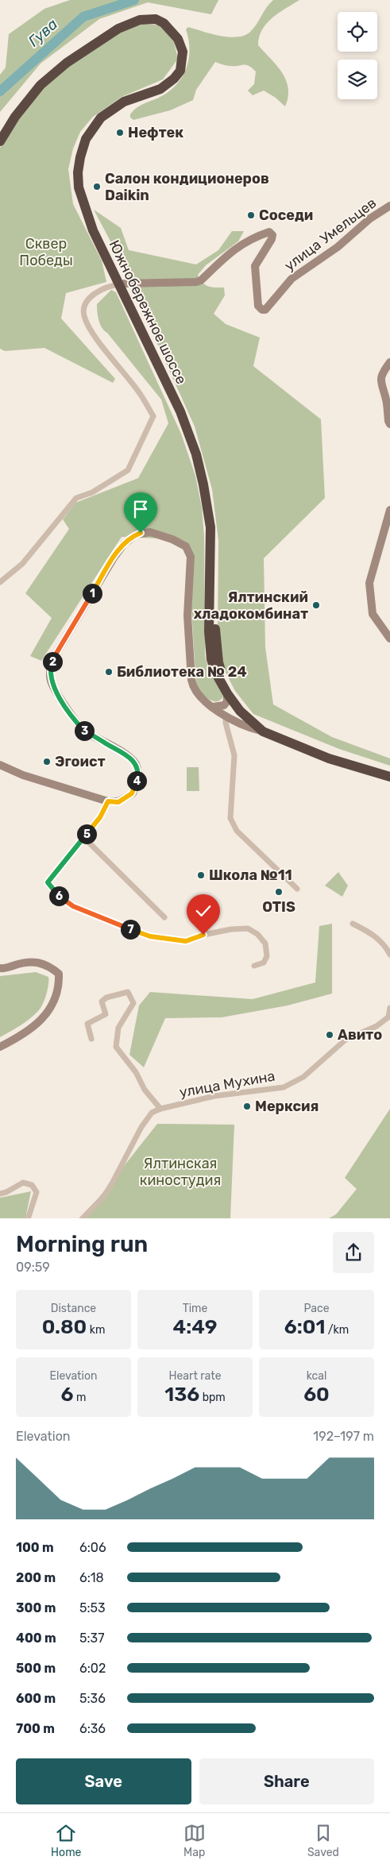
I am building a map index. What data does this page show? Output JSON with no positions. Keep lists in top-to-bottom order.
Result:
{
  "streets": {
    "highway": ["Южнобережное шоссе"],
    "main road": ["улица Умельцев"],
    "street": ["улица Мухина"]
  },
  "crossings": [
    ["улица Умельцев", "Южнобережное шоссе"]
  ],
  "water": ["Гува"],
  "parks": ["Сквер Победы", "Ялтинская киностудия"],
  "places": [
    "Нефтек",
    "Салон кондиционеров Daikin",
    "Соседи",
    "Ялтинский хладокомбинат",
    "Библиотека № 24",
    "Эгоист",
    "Школа №11",
    "OTIS",
    "Авито",
    "Мерксия"
  ],
  "page": {
    "pins": [
      "1",
      "2",
      "3",
      "4",
      "5",
      "6",
      "7"
    ],
    "heading": ["Morning run", "09:59"],
    "stats": [
      ["Distance", "0.80 km"],
      ["Time", "4:49"],
      ["Pace", "6:01 /km"],
      ["Elevation", "6 m"],
      ["Heart rate", "136 bpm"],
      ["kcal", "60"]
    ],
    "chart": ["Elevation", "192–197 m"],
    "list": [
      {
        "name": "100 m",
        "note": "6:06"
      },
      {
        "name": "200 m",
        "note": "6:18"
      },
      {
        "name": "300 m",
        "note": "5:53"
      },
      {
        "name": "400 m",
        "note": "5:37"
      },
      {
        "name": "500 m",
        "note": "6:02"
      },
      {
        "name": "600 m",
        "note": "5:36"
      },
      {
        "name": "700 m",
        "note": "6:36"
      }
    ],
    "buttons": ["Save", "Share"],
    "tabs": ["Home", "Map", "Saved"]
  }
}
